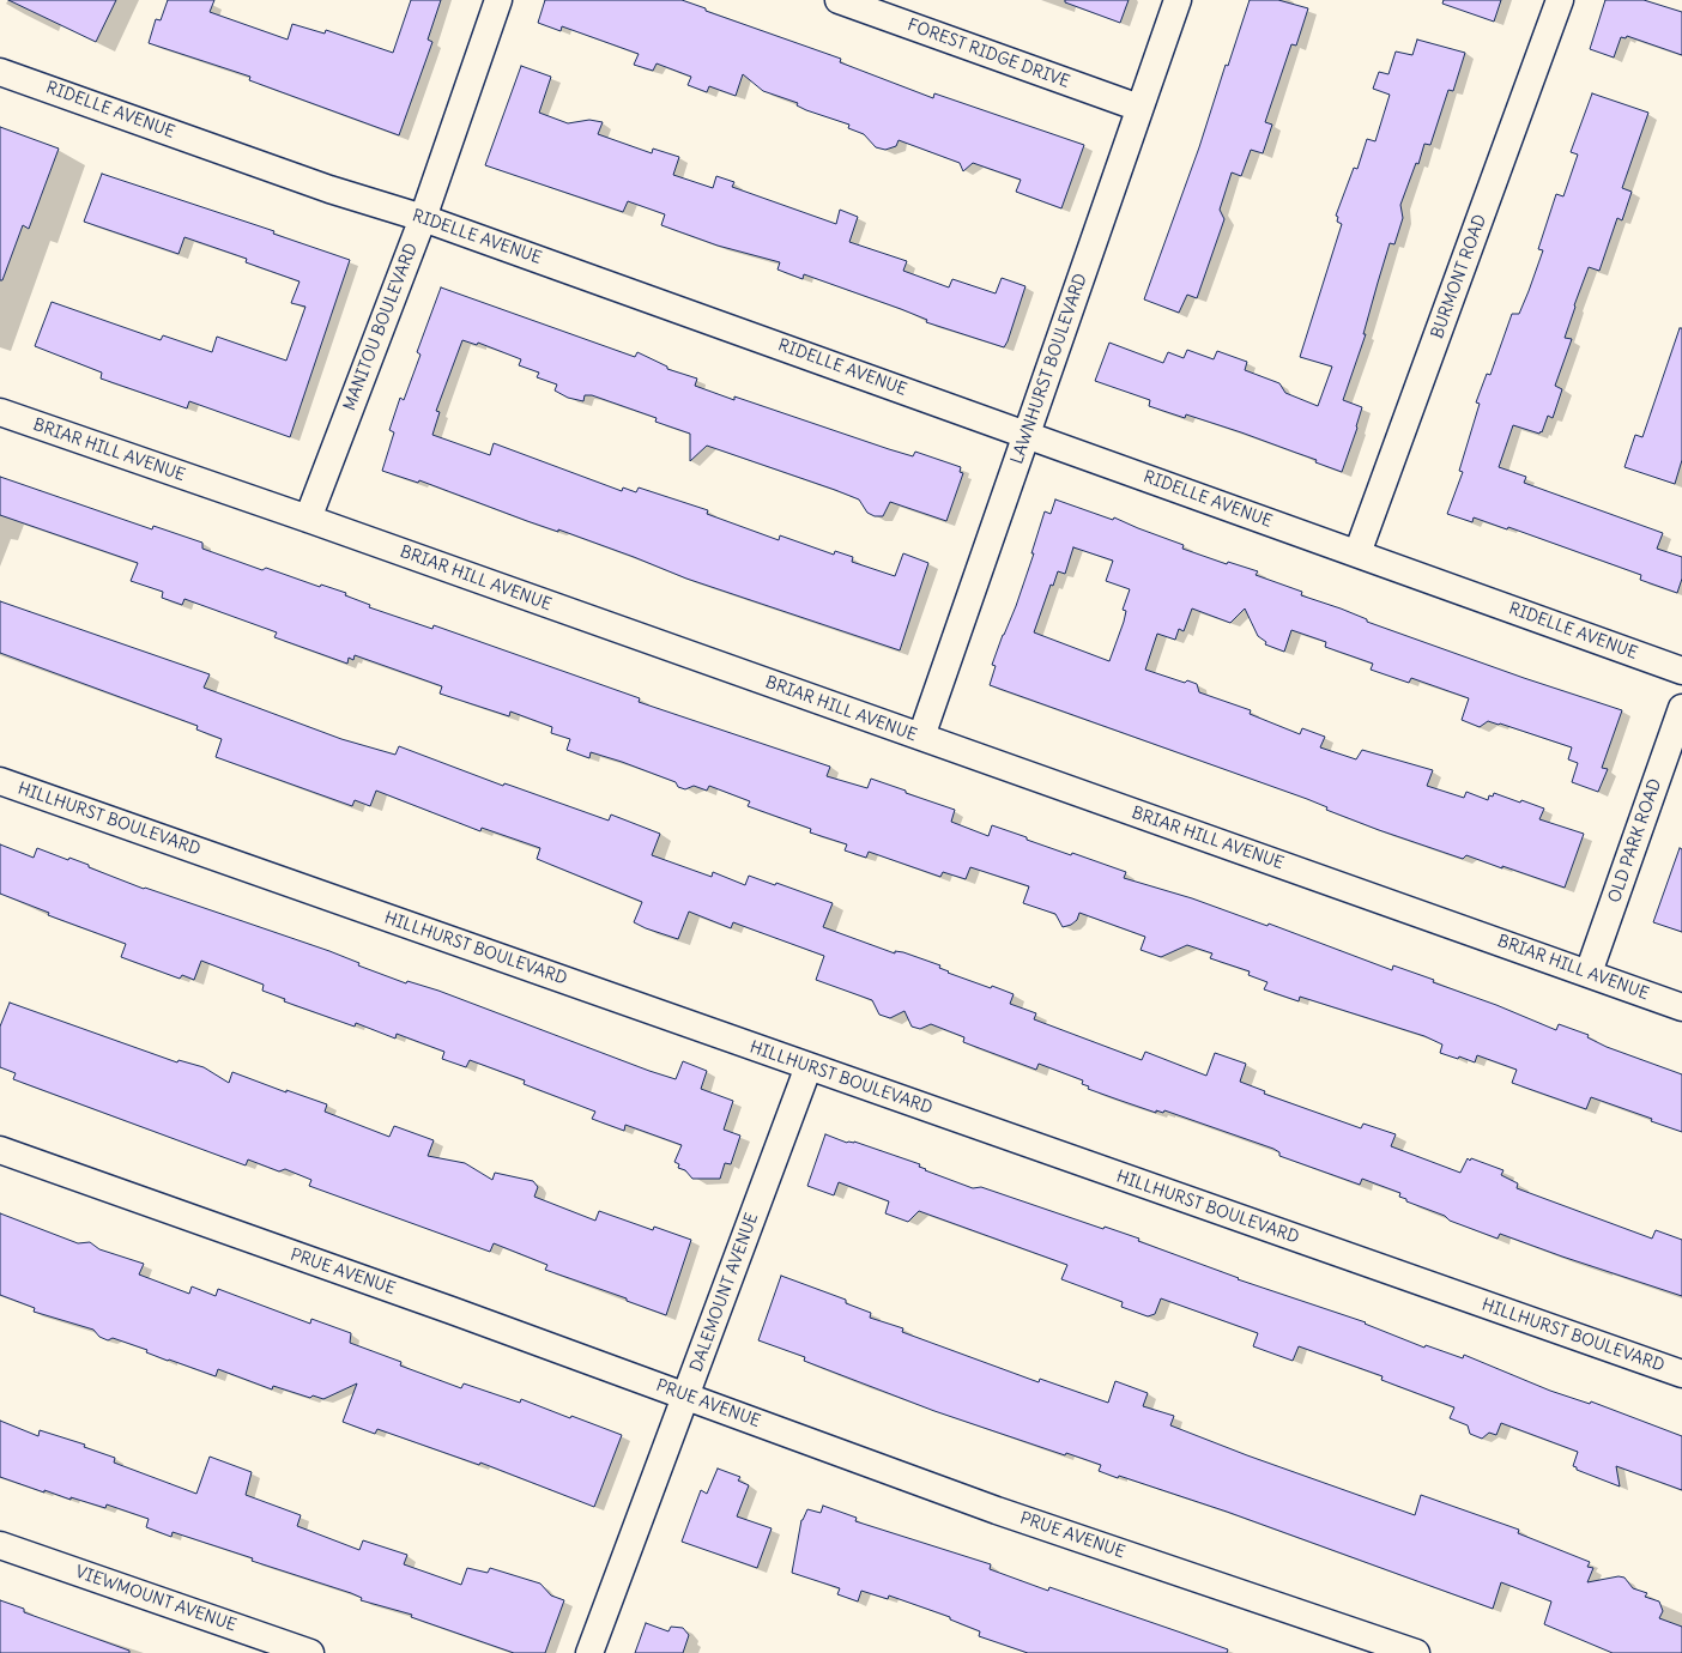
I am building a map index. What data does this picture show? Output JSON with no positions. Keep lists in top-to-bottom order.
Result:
{
  "streets": {
    "street": [
      "FOREST RIDGE DRIVE",
      "RIDELLE AVENUE",
      "BURMONT ROAD",
      "MANITOU BOULEVARD",
      "LAWNHURST BOULEVARD",
      "BRIAR HILL AVENUE",
      "HILLHURST BOULEVARD",
      "OLD PARK ROAD",
      "PRUE AVENUE",
      "DALEMOUNT AVENUE",
      "VIEWMOUNT AVENUE"
    ]
  },
  "crossings": [
    ["FOREST RIDGE DRIVE", "LAWNHURST BOULEVARD"],
    ["RIDELLE AVENUE", "BURMONT ROAD"],
    ["RIDELLE AVENUE", "MANITOU BOULEVARD"],
    ["RIDELLE AVENUE", "LAWNHURST BOULEVARD"],
    ["MANITOU BOULEVARD", "BRIAR HILL AVENUE"],
    ["LAWNHURST BOULEVARD", "BRIAR HILL AVENUE"],
    ["BRIAR HILL AVENUE", "OLD PARK ROAD"],
    ["HILLHURST BOULEVARD", "DALEMOUNT AVENUE"],
    ["PRUE AVENUE", "DALEMOUNT AVENUE"]
  ]
}
